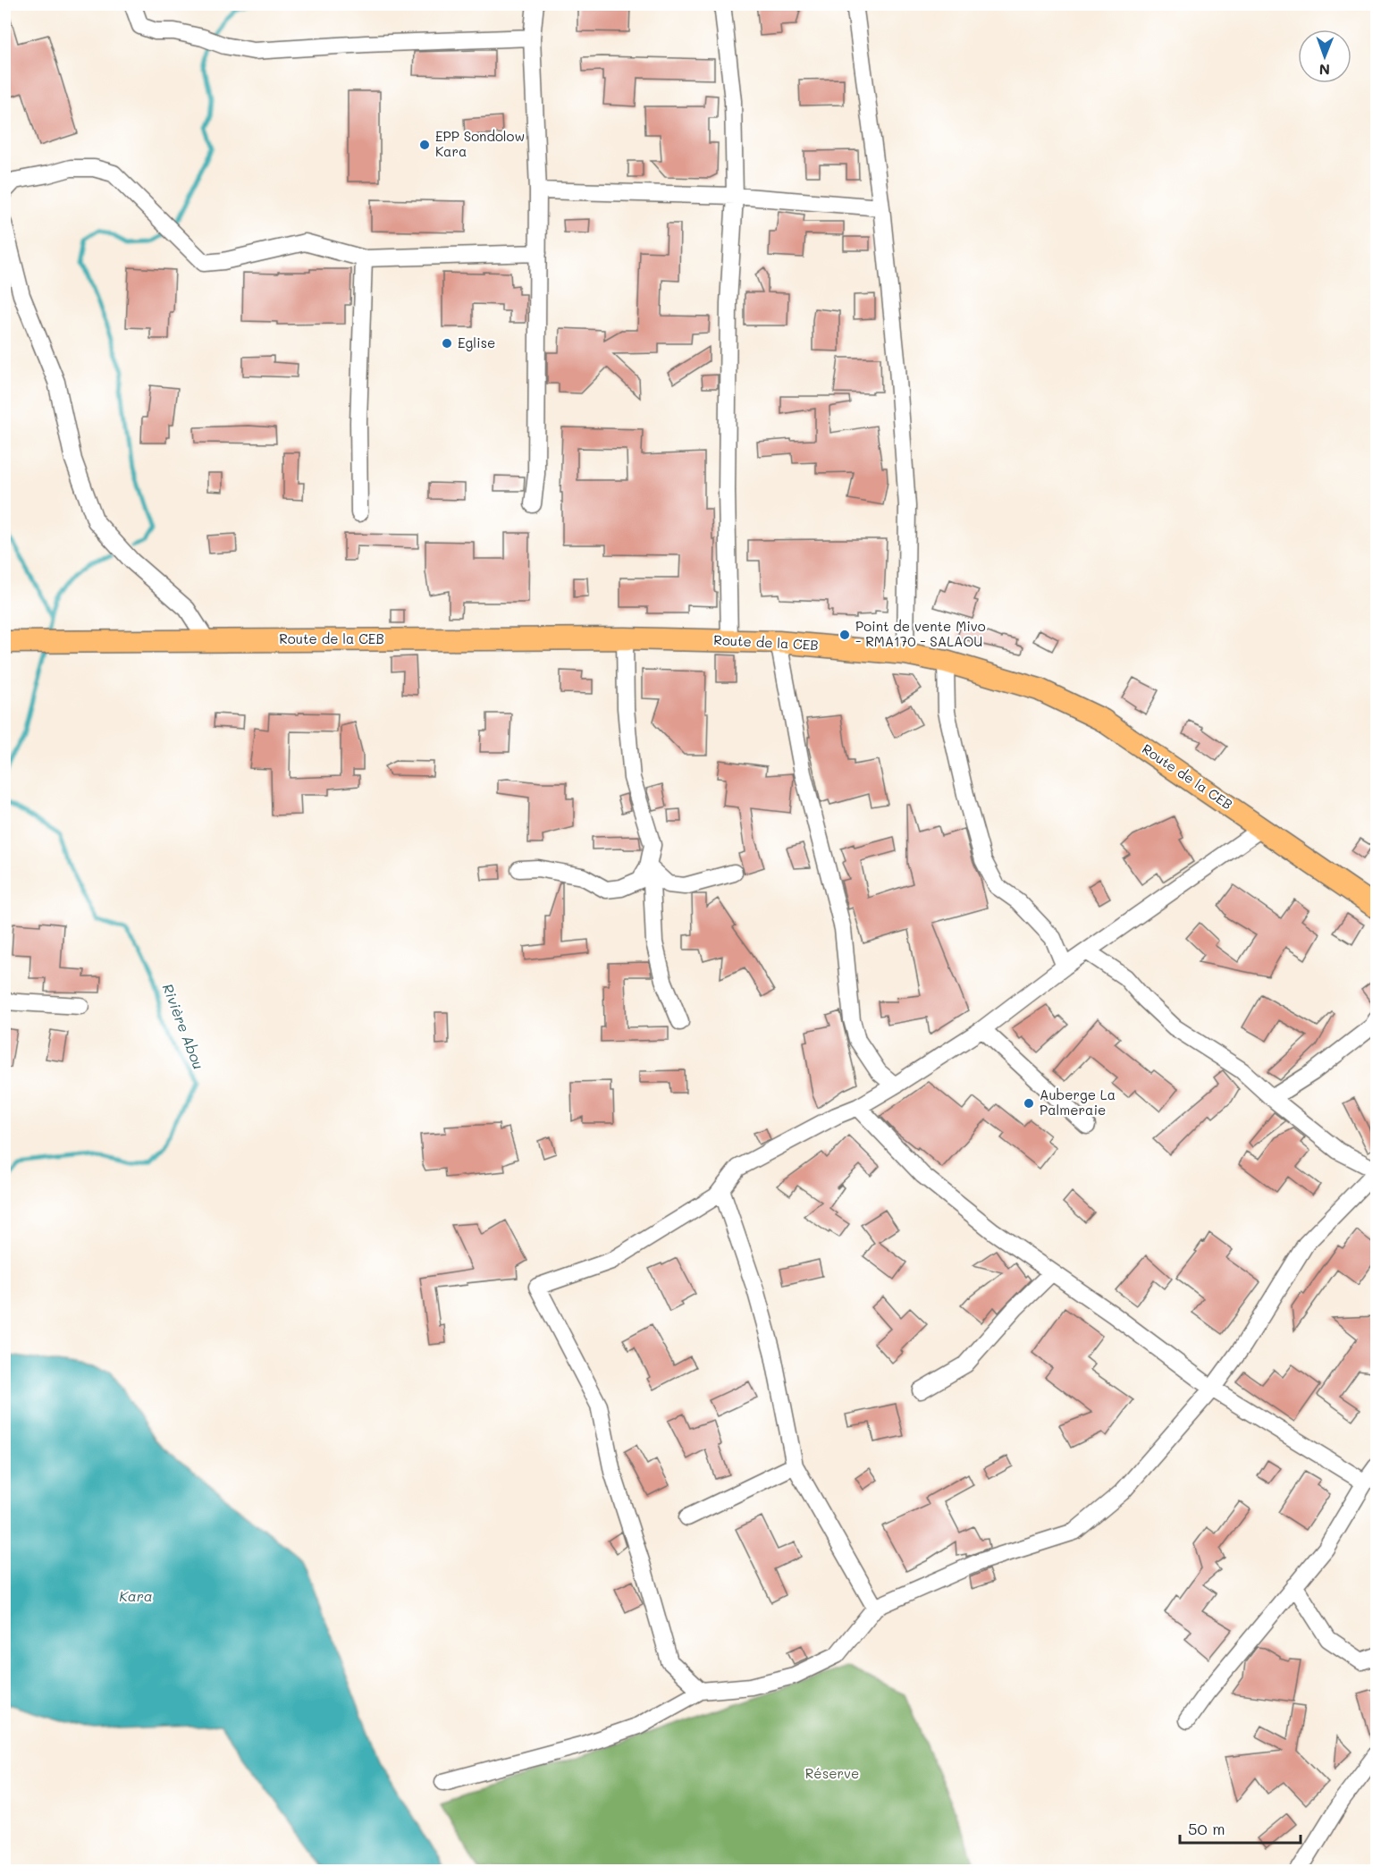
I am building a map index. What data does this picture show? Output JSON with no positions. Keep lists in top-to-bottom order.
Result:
{
  "streets": {
    "main road": ["Route de la CEB"]
  },
  "water": ["Rivière Abou", "Kara"],
  "parks": ["Réserve"],
  "places": [
    "EPP Sondolow Kara",
    "Eglise",
    "Point de vente Mivo - RMA170 - SALAOU",
    "Auberge La Palmeraie"
  ],
  "scale_bar": "50 m",
  "north": "bottom"
}
